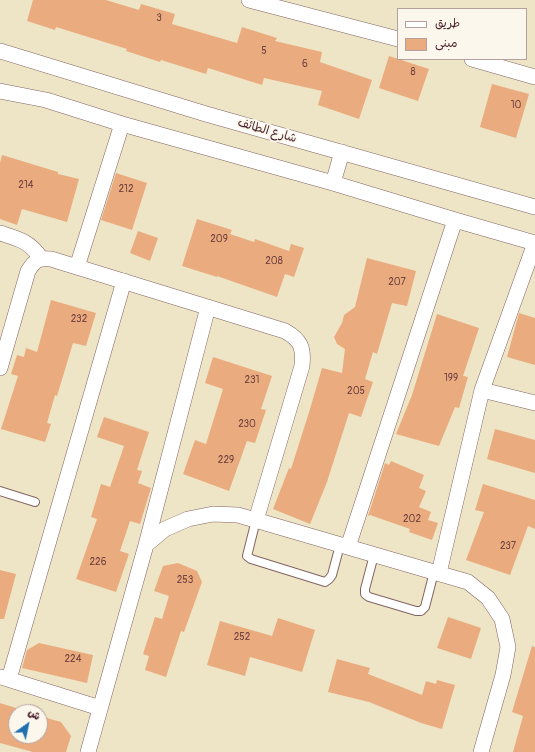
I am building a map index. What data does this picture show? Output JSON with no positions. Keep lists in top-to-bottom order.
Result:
{
  "streets": {
    "street": ["شارع الطائف"]
  },
  "house_numbers": [
    "3",
    "5",
    "6",
    "8",
    "10",
    "214",
    "212",
    "209",
    "208",
    "207",
    "232",
    "199",
    "231",
    "205",
    "230",
    "229",
    "202",
    "237",
    "226",
    "253",
    "252",
    "224"
  ],
  "legend": ["طريق", "مبنى"],
  "north": "top right"
}
